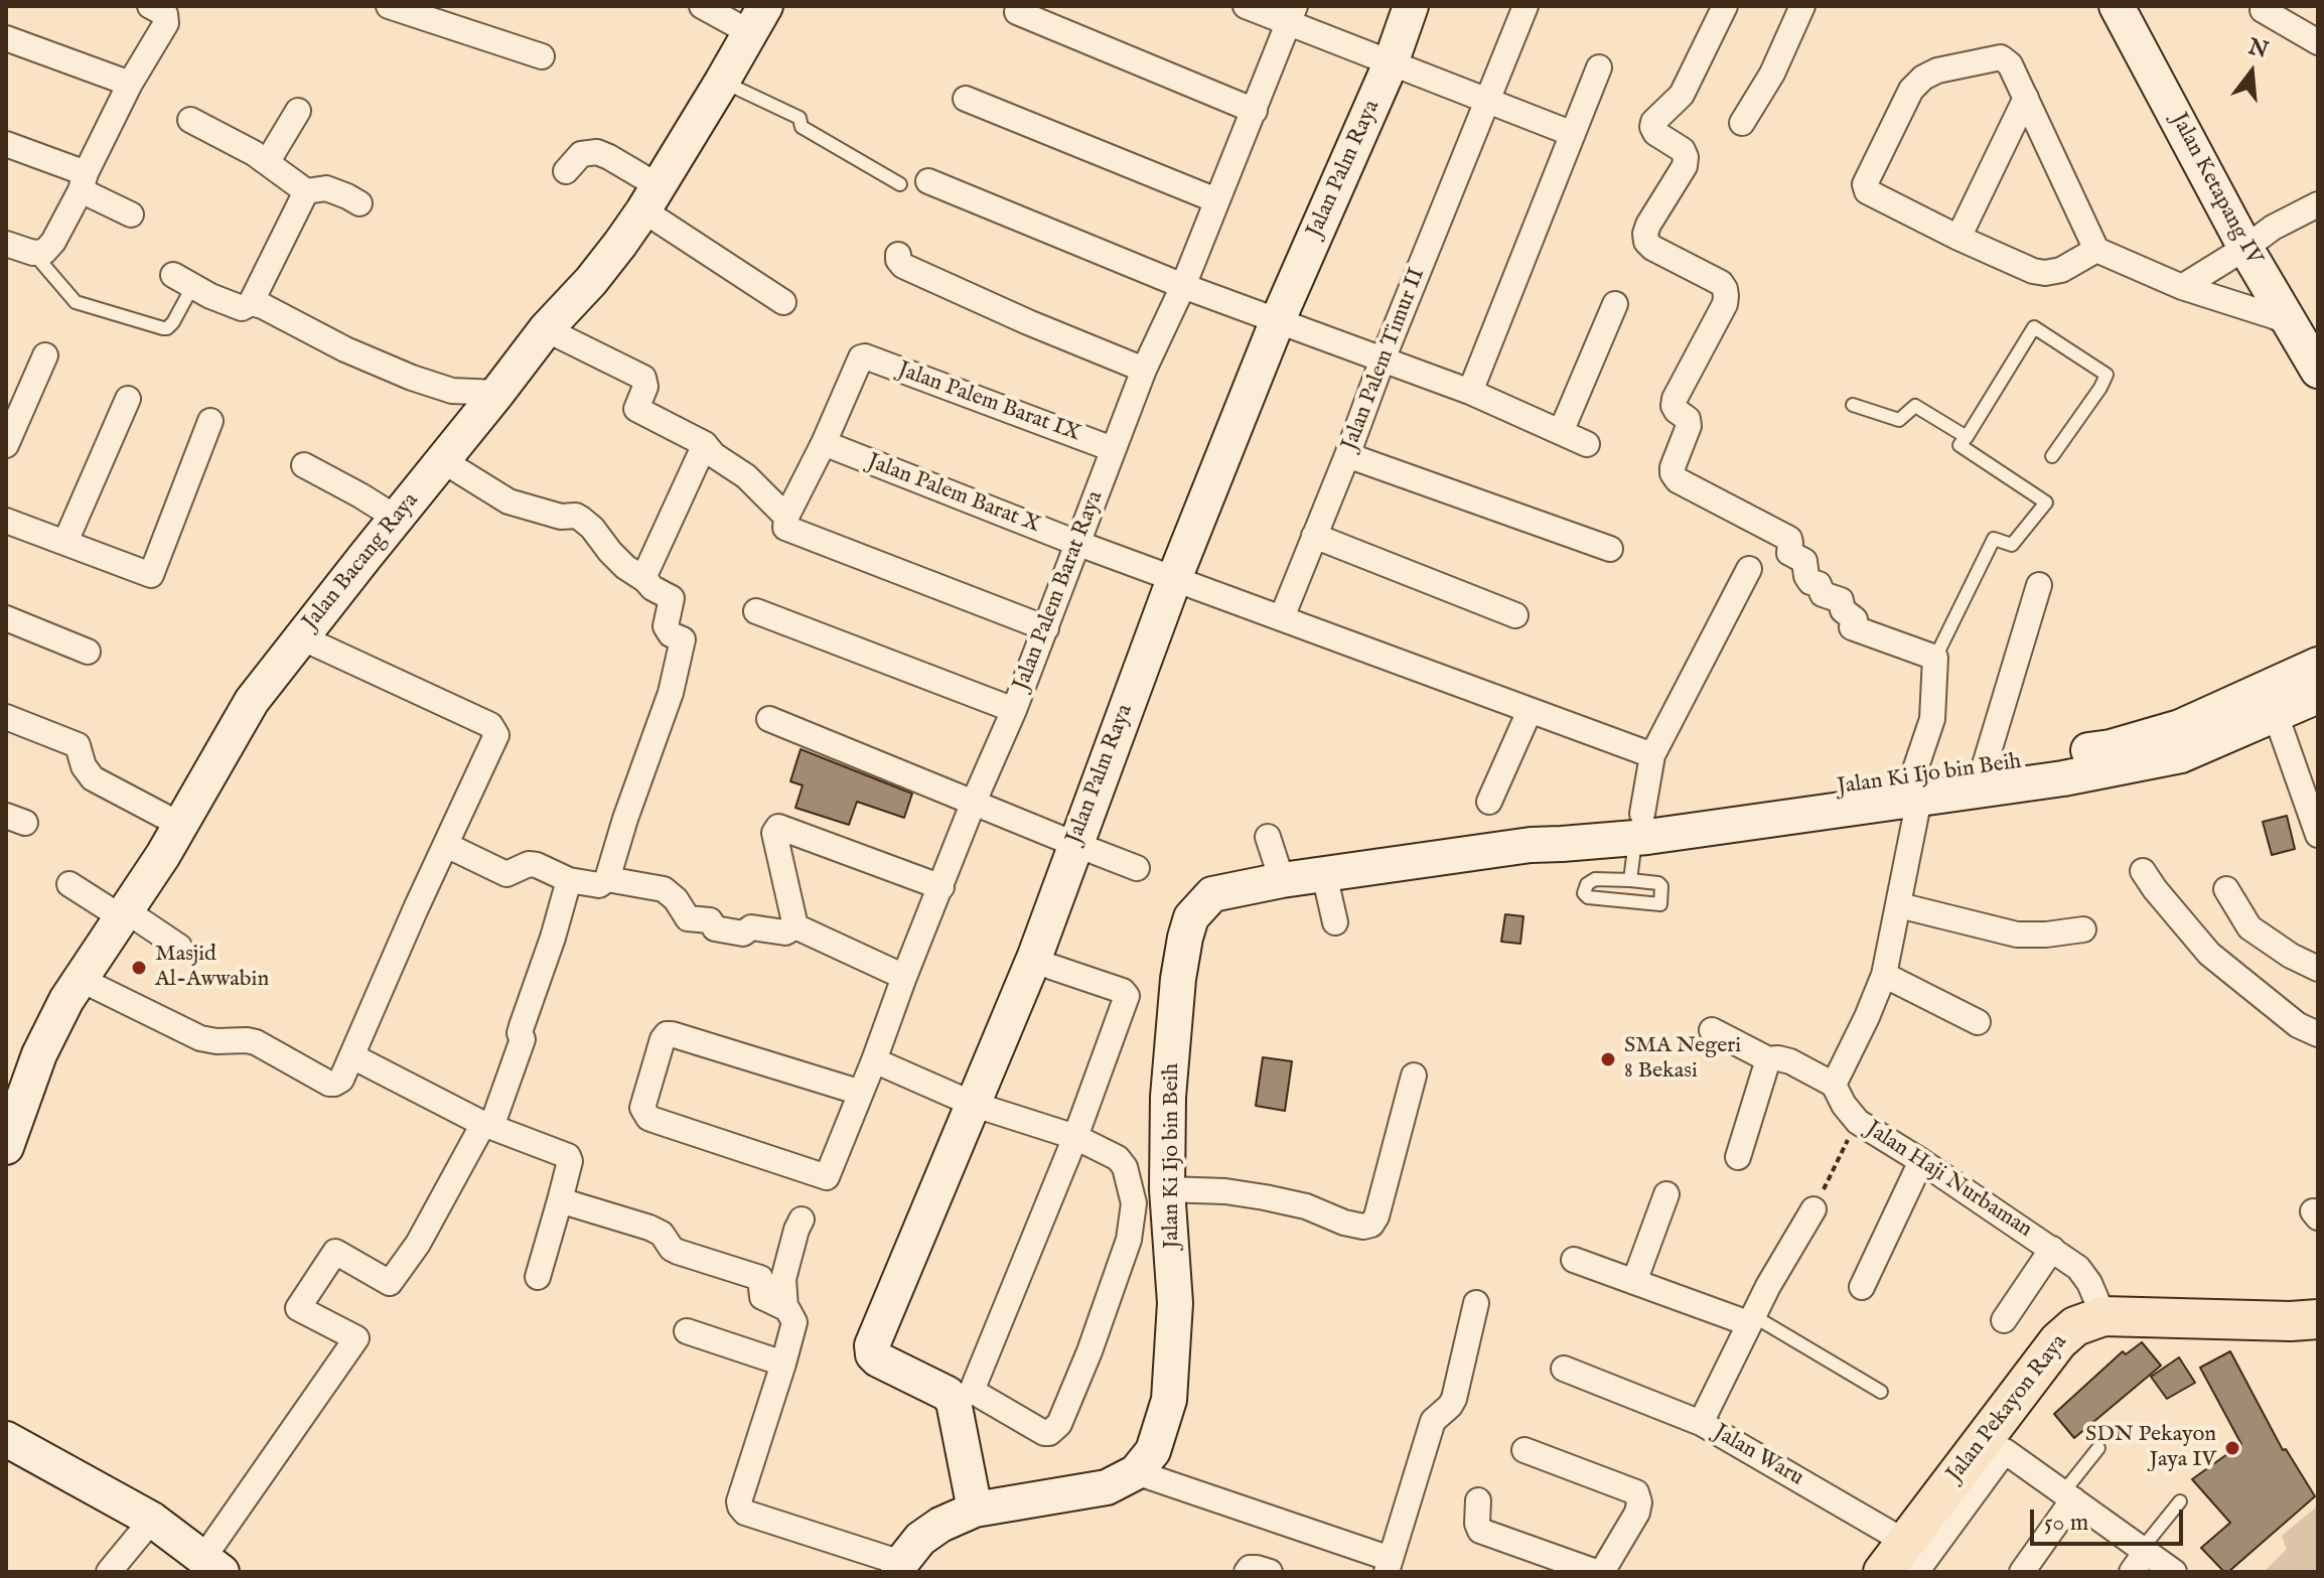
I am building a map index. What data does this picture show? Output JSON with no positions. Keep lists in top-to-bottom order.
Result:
{
  "streets": {
    "main road": ["Jalan Pekayon Raya"],
    "street": [
      "Jalan Palm Raya",
      "Jalan Ketapang IV",
      "Jalan Palem Timur II",
      "Jalan Palem Barat IX",
      "Jalan Palem Barat X",
      "Jalan Bacang Raya",
      "Jalan Palem Barat Raya",
      "Jalan Ki Ijo bin Beih",
      "Jalan Haji Nurbaman",
      "Jalan Waru"
    ]
  },
  "crossings": [
    ["Jalan Palm Raya", "Jalan Palem Barat X"],
    ["Jalan Palem Timur II", "Jalan Palem Barat X"],
    ["Jalan Palem Barat IX", "Jalan Palem Barat X"],
    ["Jalan Palem Barat IX", "Jalan Palem Barat Raya"],
    ["Jalan Palem Barat X", "Jalan Palem Barat Raya"],
    ["Jalan Haji Nurbaman", "Jalan Pekayon Raya"],
    ["Jalan Pekayon Raya", "Jalan Waru"]
  ],
  "places": ["Masjid Al-Awwabin", "SMA Negeri 8 Bekasi", "SDN Pekayon Jaya IV"],
  "scale_bar": "50 m",
  "north": "top"
}
